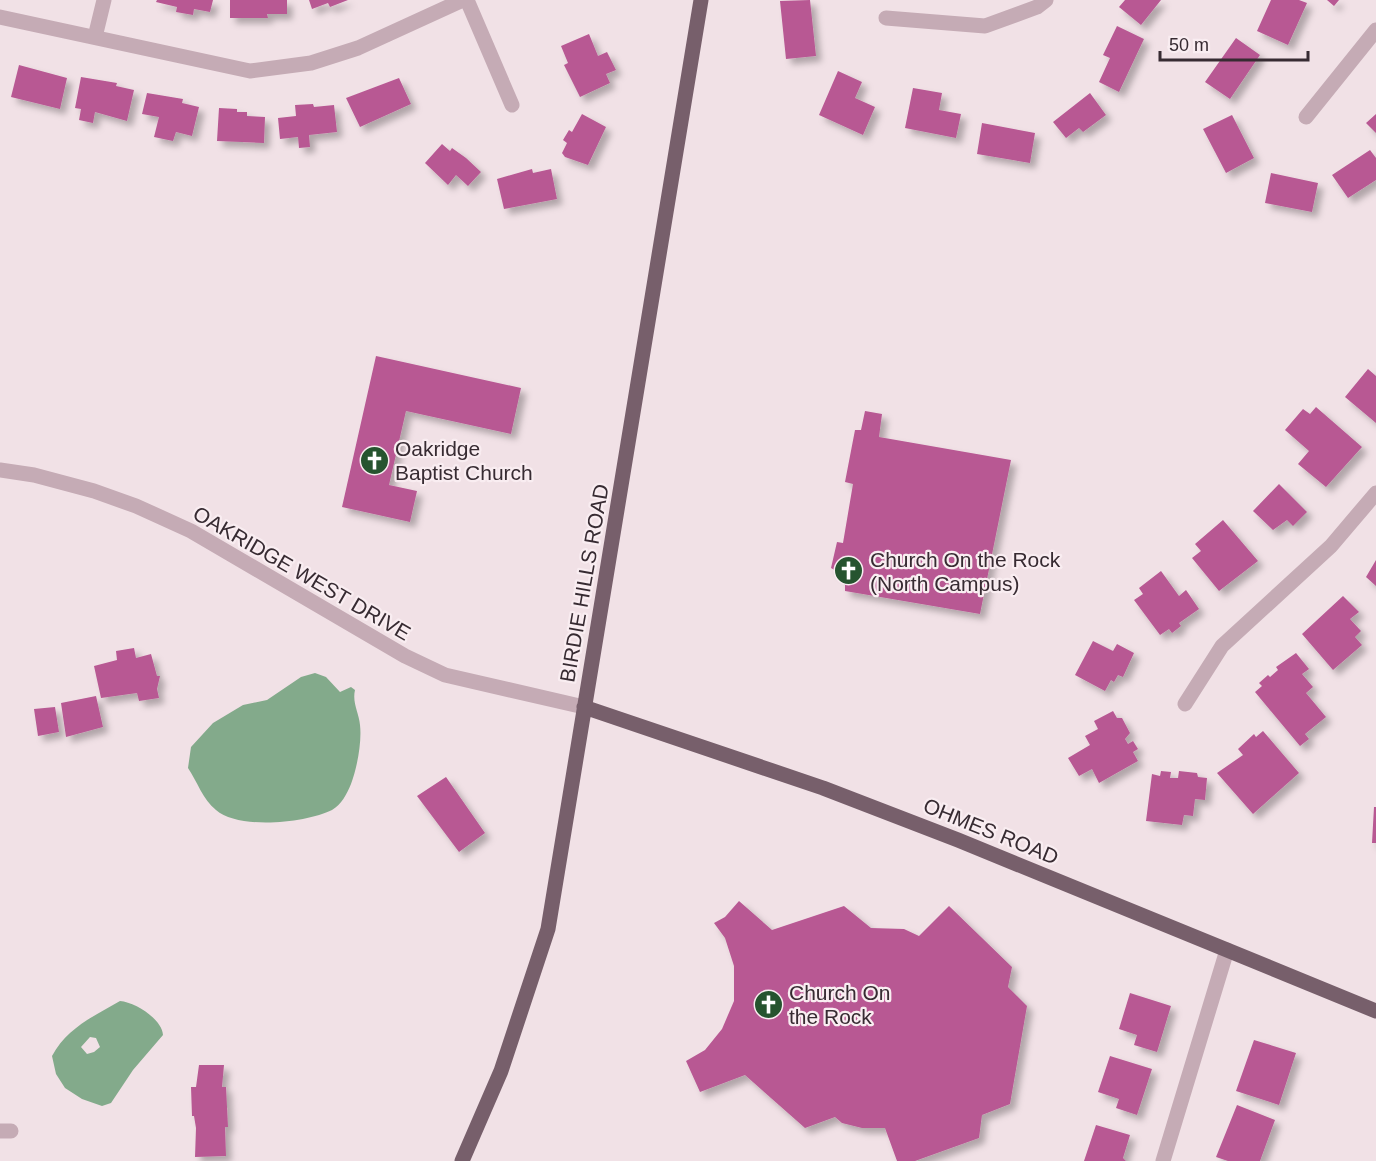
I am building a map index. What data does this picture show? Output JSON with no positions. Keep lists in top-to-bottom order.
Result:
{
  "streets": {
    "main road": ["BIRDIE HILLS ROAD", "OHMES ROAD"],
    "street": ["OAKRIDGE WEST DRIVE"]
  },
  "crossings": [
    ["OAKRIDGE WEST DRIVE", "BIRDIE HILLS ROAD"],
    ["OAKRIDGE WEST DRIVE", "OHMES ROAD"],
    ["BIRDIE HILLS ROAD", "OHMES ROAD"]
  ],
  "places": {
    "church": ["Oakridge Baptist Church", "Church On the Rock (North Campus)", "Church On the Rock"]
  },
  "scale_bar": "50 m"
}
